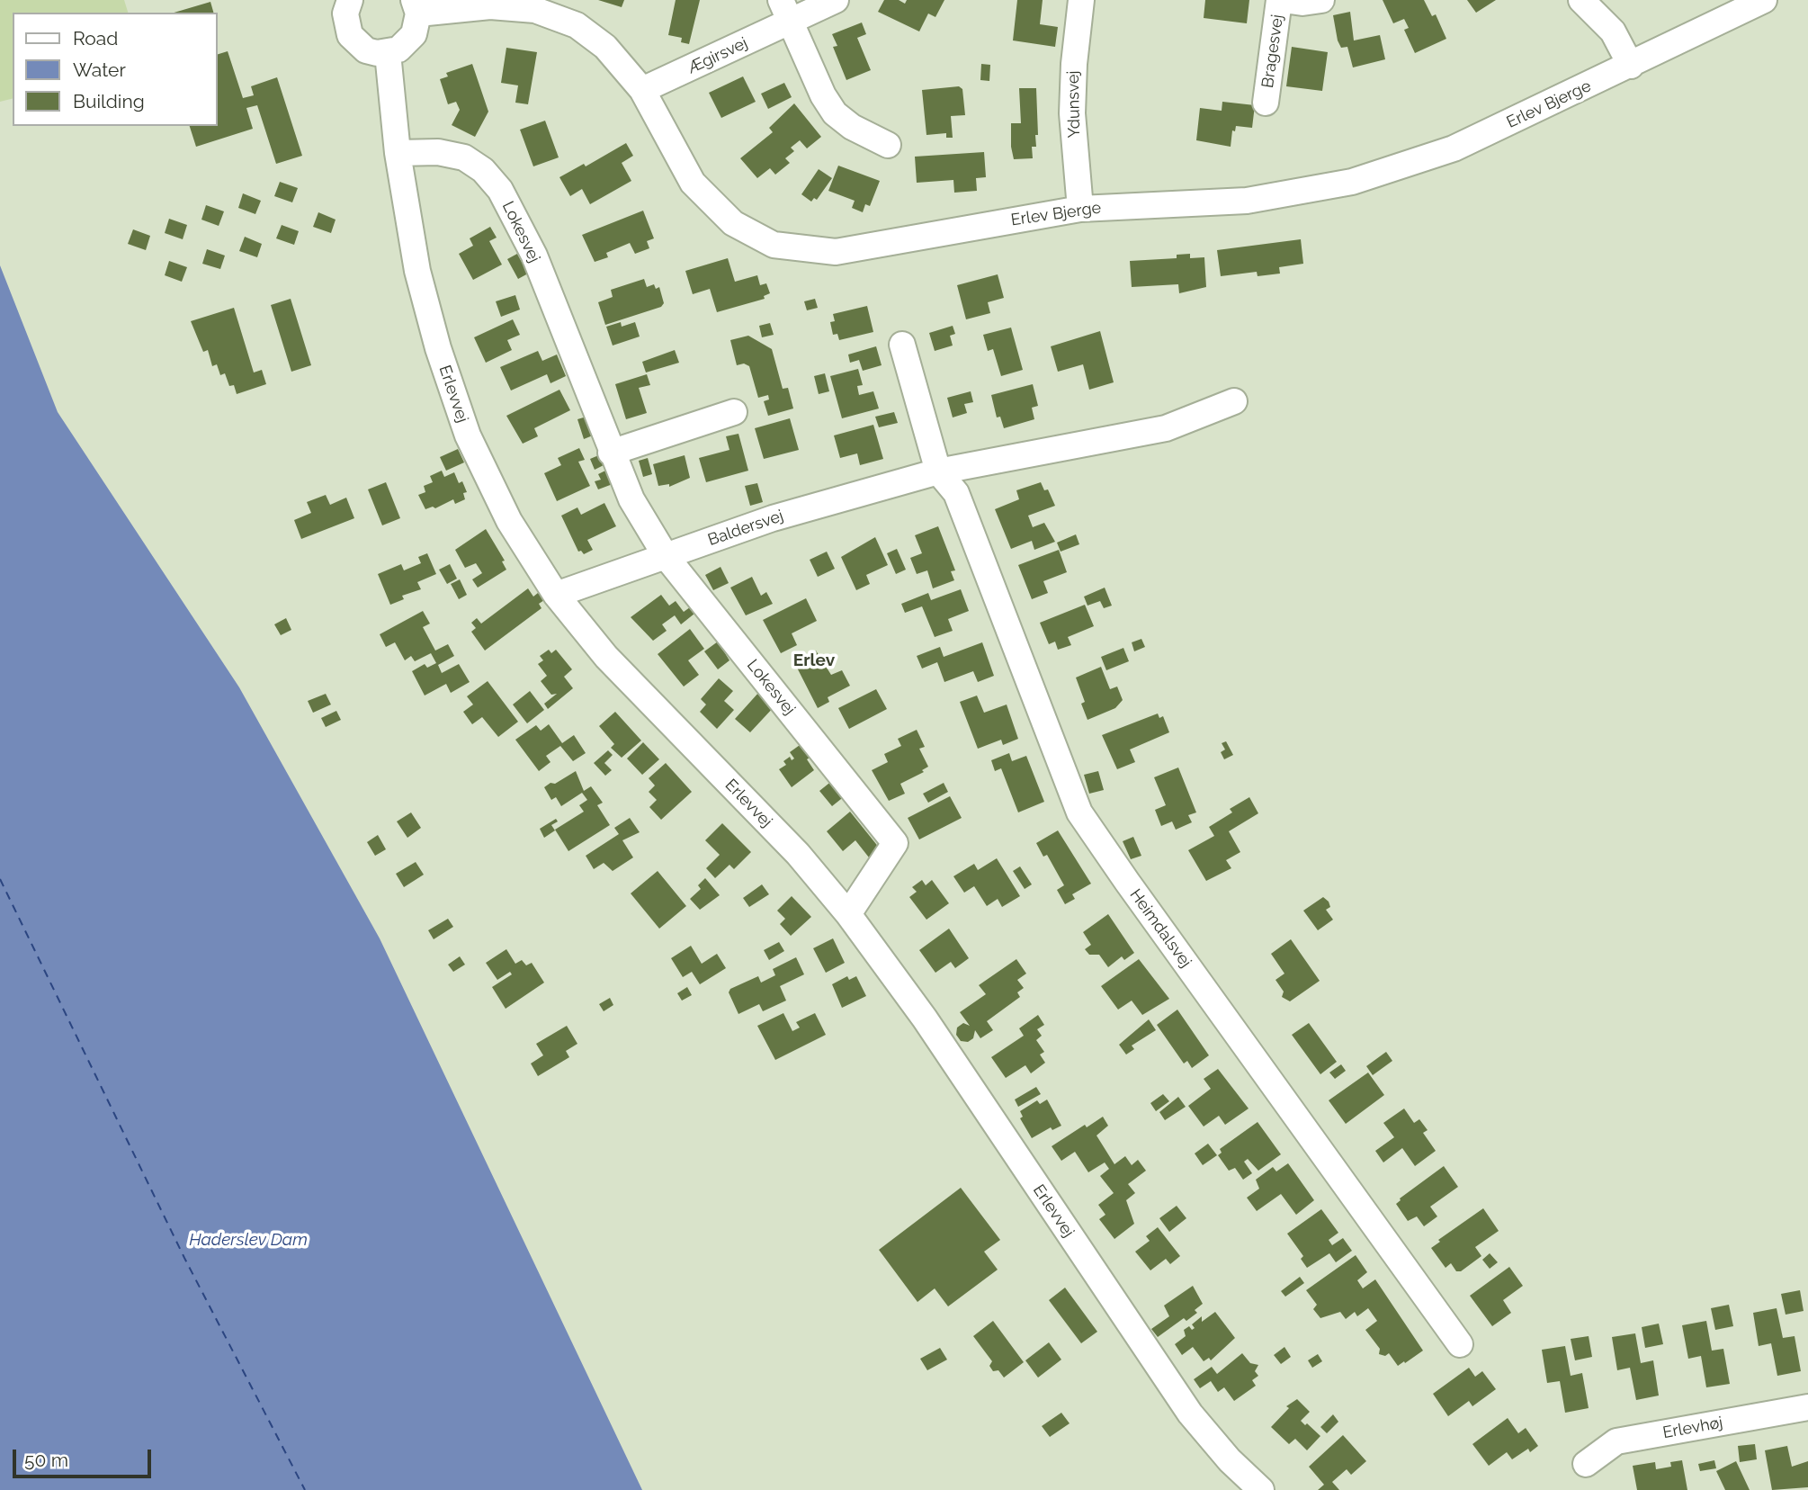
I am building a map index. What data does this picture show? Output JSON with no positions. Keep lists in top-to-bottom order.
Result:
{
  "streets": {
    "street": [
      "Bragesvej",
      "Ægirsvej",
      "Ydunsvej",
      "Erlev Bjerge",
      "Lokesvej",
      "Erlevvej",
      "Baldersvej",
      "Heimdalsvej",
      "Erlevhøj"
    ]
  },
  "crossings": [
    ["Ægirsvej", "Erlev Bjerge"],
    ["Ydunsvej", "Erlev Bjerge"],
    ["Lokesvej", "Erlevvej"],
    ["Lokesvej", "Baldersvej"],
    ["Erlevvej", "Baldersvej"],
    ["Baldersvej", "Heimdalsvej"]
  ],
  "districts": ["Erlev"],
  "water": ["Haderslev Dam"],
  "legend": ["Road", "Water", "Building"],
  "scale_bar": "50 m"
}
